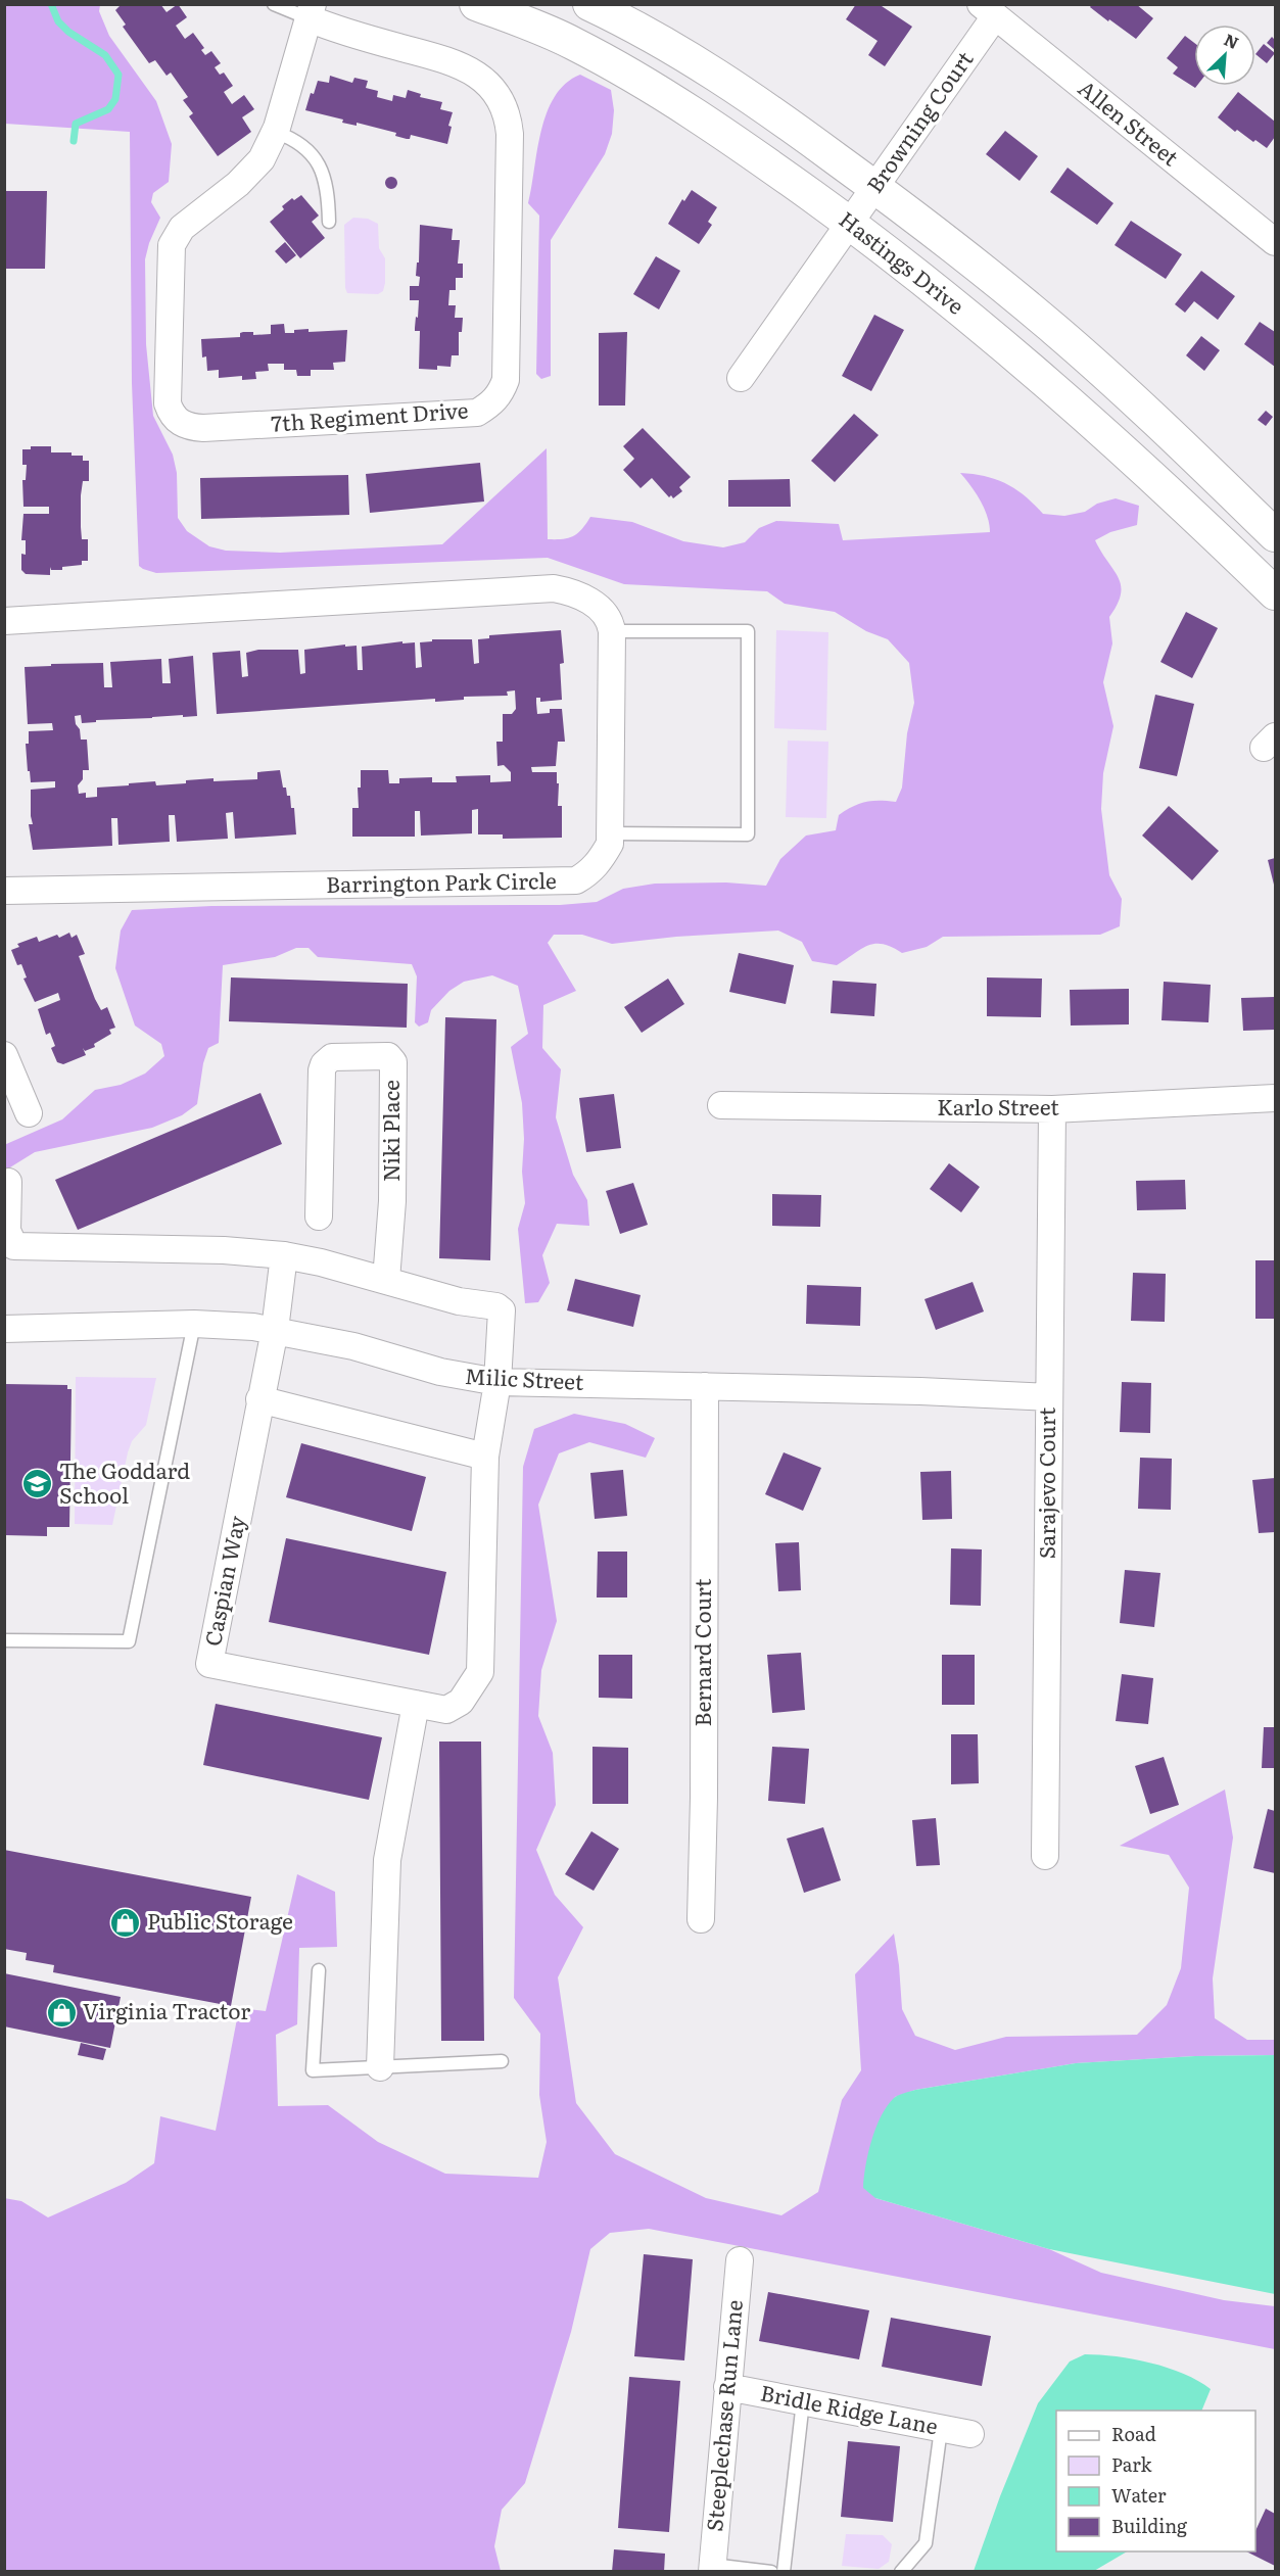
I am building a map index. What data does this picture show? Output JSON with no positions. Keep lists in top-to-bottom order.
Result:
{
  "streets": {
    "street": [
      "Browning Court",
      "Allen Street",
      "Hastings Drive",
      "7th Regiment Drive",
      "Barrington Park Circle",
      "Karlo Street",
      "Niki Place",
      "Milic Street",
      "Sarajevo Court",
      "Caspian Way",
      "Bernard Court",
      "Bridle Ridge Lane",
      "Steeplechase Run Lane"
    ]
  },
  "crossings": [
    ["Browning Court", "Allen Street"],
    ["Browning Court", "Hastings Drive"],
    ["Karlo Street", "Sarajevo Court"],
    ["Milic Street", "Sarajevo Court"],
    ["Milic Street", "Caspian Way"],
    ["Milic Street", "Bernard Court"],
    ["Bridle Ridge Lane", "Steeplechase Run Lane"]
  ],
  "places": {
    "school or university": ["The Goddard School"],
    "shop": ["Public Storage", "Virginia Tractor"]
  },
  "legend": [
    "Road",
    "Park",
    "Water",
    "Building"
  ],
  "north": "top right"
}
